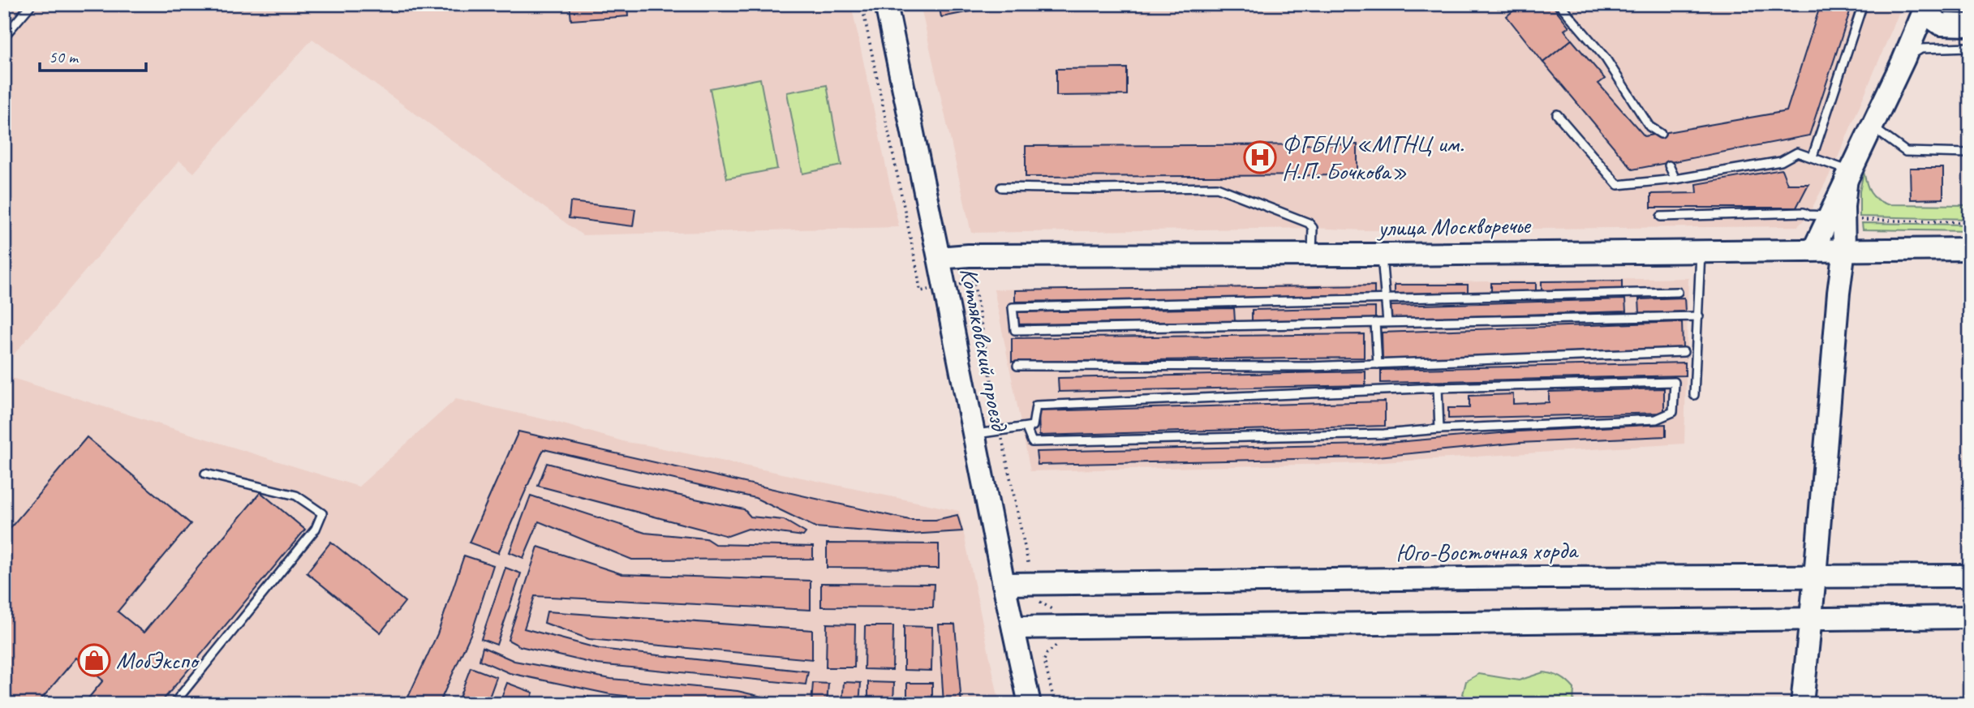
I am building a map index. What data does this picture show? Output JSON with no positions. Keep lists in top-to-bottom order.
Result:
{
  "streets": {
    "main road": ["улица Москворечье", "Котляковский проезд", "Юго-Восточная хорда"]
  },
  "crossings": [
    ["улица Москворечье", "Котляковский проезд"],
    ["Котляковский проезд", "Юго-Восточная хорда"]
  ],
  "places": {
    "hospital": ["ФГБНУ «МГНЦ им. Н.П. Бочкова»"],
    "shop": ["МобЭкспо"]
  },
  "scale_bar": "50 m"
}
